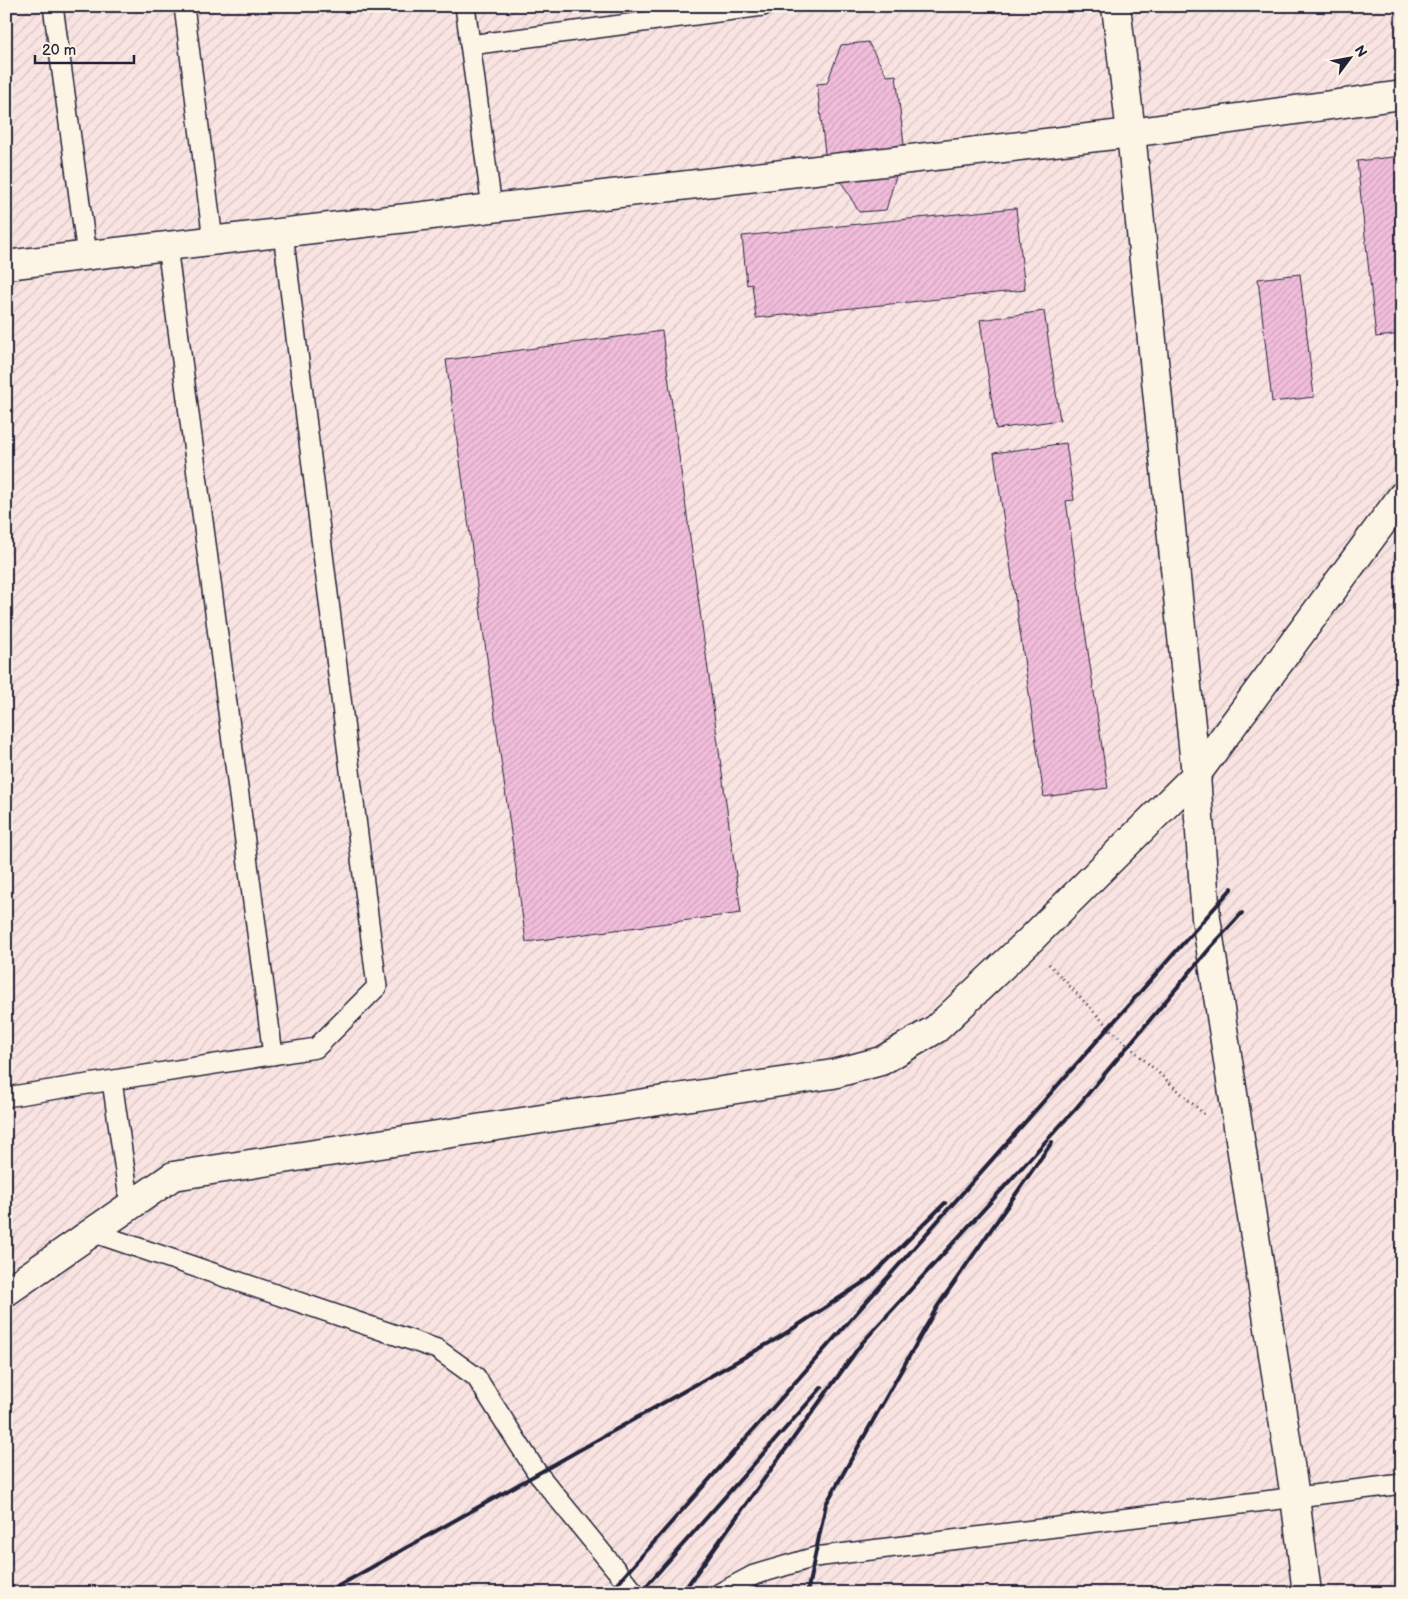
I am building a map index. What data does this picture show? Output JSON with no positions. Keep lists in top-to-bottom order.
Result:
{
  "scale_bar": "20 m",
  "north": "top right"
}
